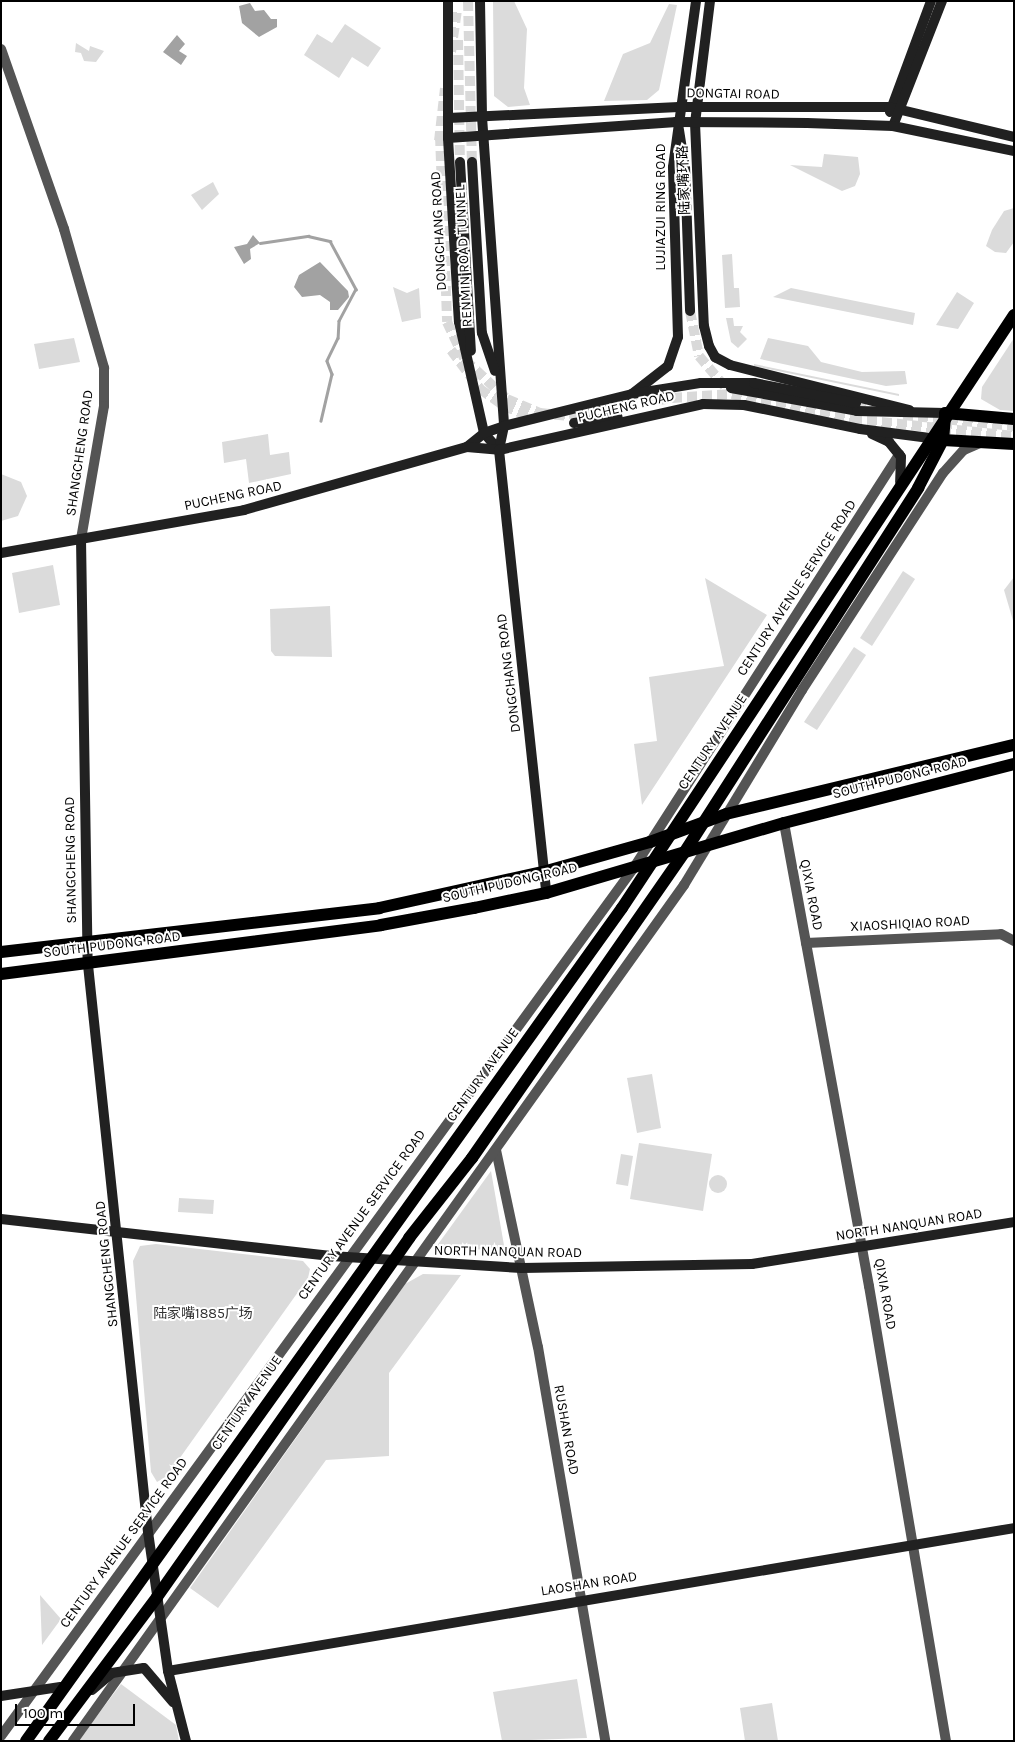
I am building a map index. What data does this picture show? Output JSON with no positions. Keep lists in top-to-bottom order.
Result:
{
  "streets": {
    "main road": ["CENTURY AVENUE", "SOUTH PUDONG ROAD"],
    "street": [
      "DONGTAI ROAD",
      "陆家嘴环路",
      "LUJIAZUI RING ROAD",
      "DONGCHANG ROAD",
      "RENMIN ROAD TUNNEL",
      "PUCHENG ROAD",
      "SHANGCHENG ROAD",
      "CENTURY AVENUE SERVICE ROAD",
      "QIXIA ROAD",
      "XIAOSHIQIAO ROAD",
      "NORTH NANQUAN ROAD",
      "RUSHAN ROAD",
      "LAOSHAN ROAD"
    ]
  },
  "crossings": [
    ["DONGTAI ROAD", "陆家嘴环路"],
    ["DONGTAI ROAD", "LUJIAZUI RING ROAD"],
    ["DONGTAI ROAD", "DONGCHANG ROAD"],
    ["LUJIAZUI RING ROAD", "PUCHENG ROAD"],
    ["DONGCHANG ROAD", "RENMIN ROAD TUNNEL"],
    ["DONGCHANG ROAD", "PUCHENG ROAD"],
    ["DONGCHANG ROAD", "SOUTH PUDONG ROAD"],
    ["PUCHENG ROAD", "SHANGCHENG ROAD"],
    ["SHANGCHENG ROAD", "CENTURY AVENUE SERVICE ROAD"],
    ["SHANGCHENG ROAD", "CENTURY AVENUE"],
    ["SHANGCHENG ROAD", "SOUTH PUDONG ROAD"],
    ["SHANGCHENG ROAD", "NORTH NANQUAN ROAD"],
    ["SHANGCHENG ROAD", "LAOSHAN ROAD"],
    ["CENTURY AVENUE SERVICE ROAD", "SOUTH PUDONG ROAD"],
    ["CENTURY AVENUE SERVICE ROAD", "NORTH NANQUAN ROAD"],
    ["CENTURY AVENUE", "SOUTH PUDONG ROAD"],
    ["CENTURY AVENUE", "NORTH NANQUAN ROAD"],
    ["SOUTH PUDONG ROAD", "QIXIA ROAD"],
    ["QIXIA ROAD", "XIAOSHIQIAO ROAD"],
    ["QIXIA ROAD", "NORTH NANQUAN ROAD"],
    ["QIXIA ROAD", "LAOSHAN ROAD"],
    ["NORTH NANQUAN ROAD", "RUSHAN ROAD"],
    ["RUSHAN ROAD", "LAOSHAN ROAD"]
  ],
  "parks": ["陆家嘴1885广场"],
  "scale_bar": "100 m"
}
